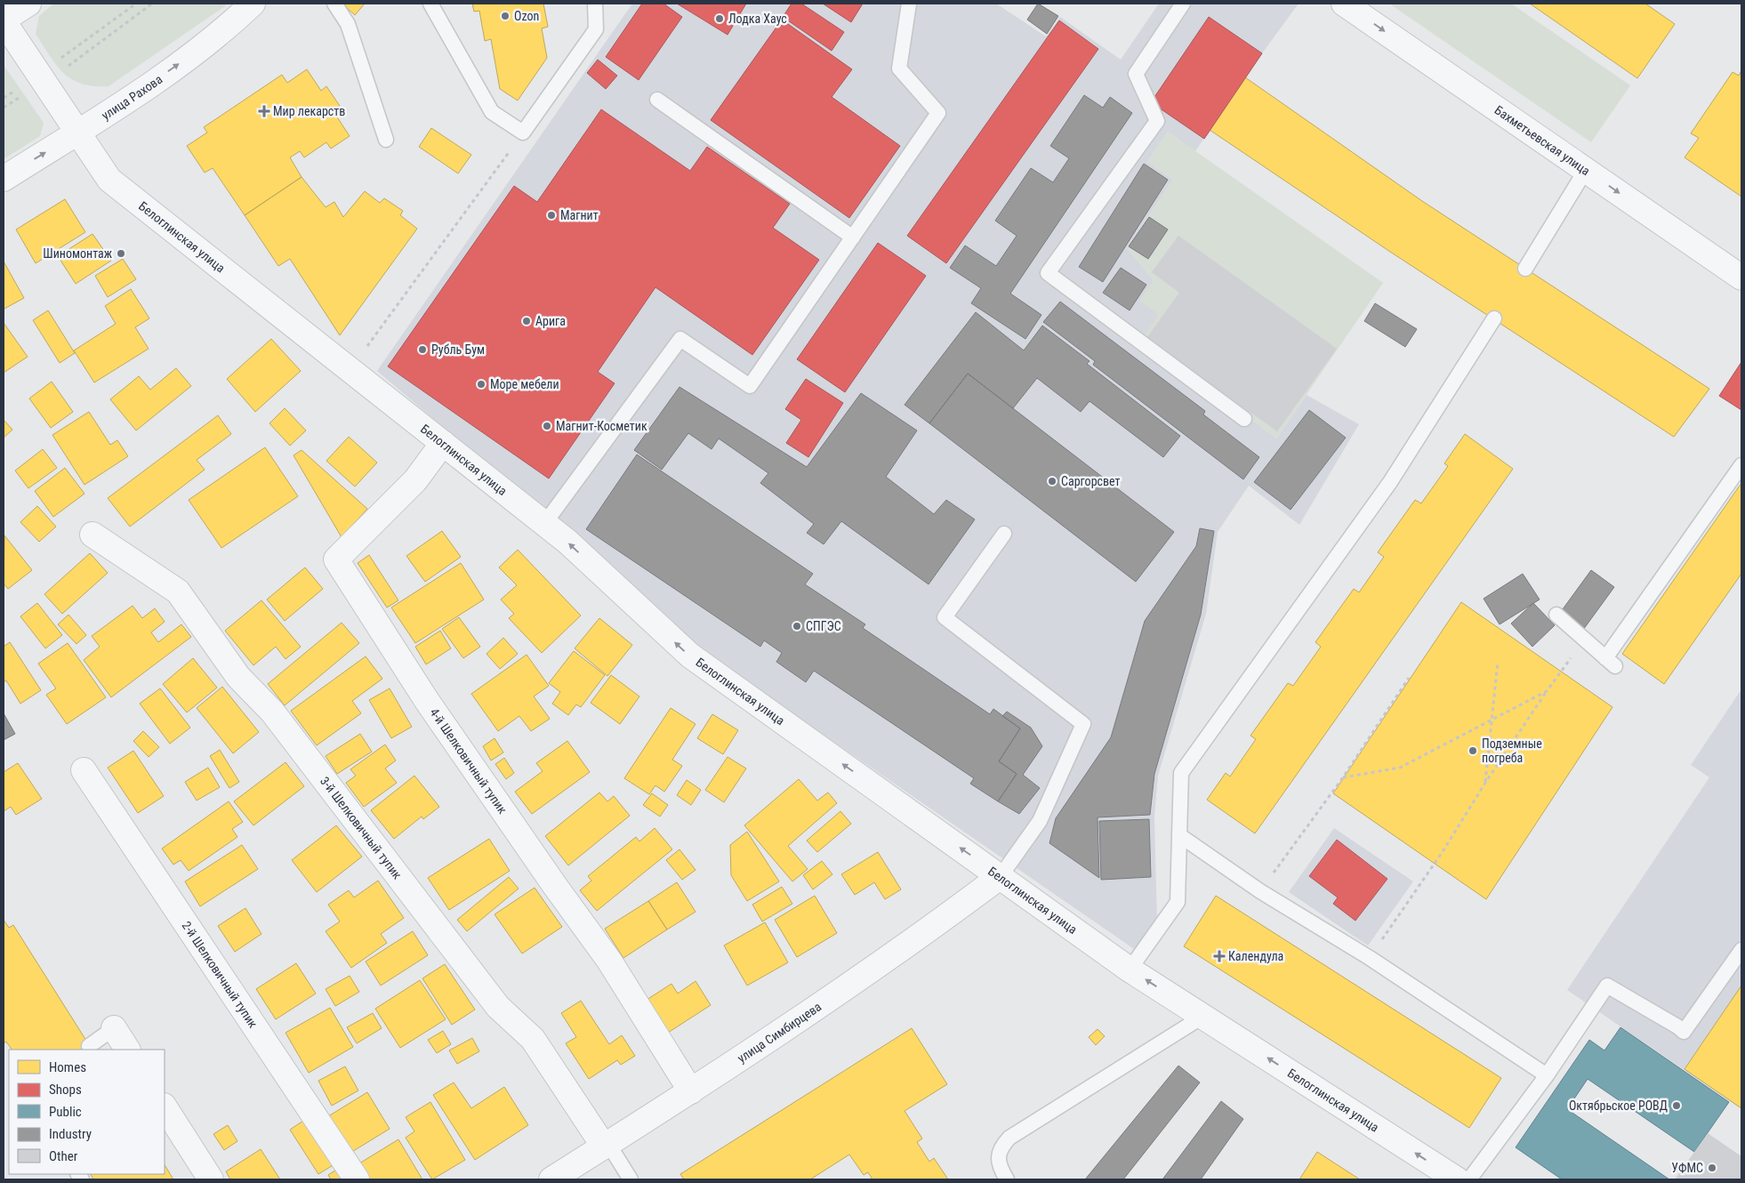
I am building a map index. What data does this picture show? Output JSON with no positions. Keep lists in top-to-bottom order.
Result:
{
  "streets": {
    "street": [
      "улица Рахова",
      "Бахметьевская улица",
      "Белоглинская улица",
      "4-й Шелковичный тупик",
      "3-й Шелковичный тупик",
      "2-й Шелковичный тупик",
      "улица Симбирцева"
    ]
  },
  "crossings": [
    ["улица Рахова", "Белоглинская улица"],
    ["Белоглинская улица", "4-й Шелковичный тупик"],
    ["Белоглинская улица", "улица Симбирцева"],
    ["4-й Шелковичный тупик", "улица Симбирцева"],
    ["3-й Шелковичный тупик", "улица Симбирцева"]
  ],
  "one_way": ["улица Рахова", "Бахметьевская улица", "Белоглинская улица"],
  "places": {
    "other": [
      "Ozon",
      "Лодка Хаус",
      "Магнит",
      "Шиномонтаж",
      "Арига",
      "Рубль Бум",
      "Море мебели",
      "Магнит-Косметик",
      "Саргорсвет",
      "СПГЭС",
      "Подземные погреба",
      "Октябрьское РОВД",
      "УФМС"
    ],
    "health": ["Мир лекарств", "Календула"]
  },
  "legend": [
    "Homes",
    "Shops",
    "Public",
    "Industry",
    "Other"
  ]
}
